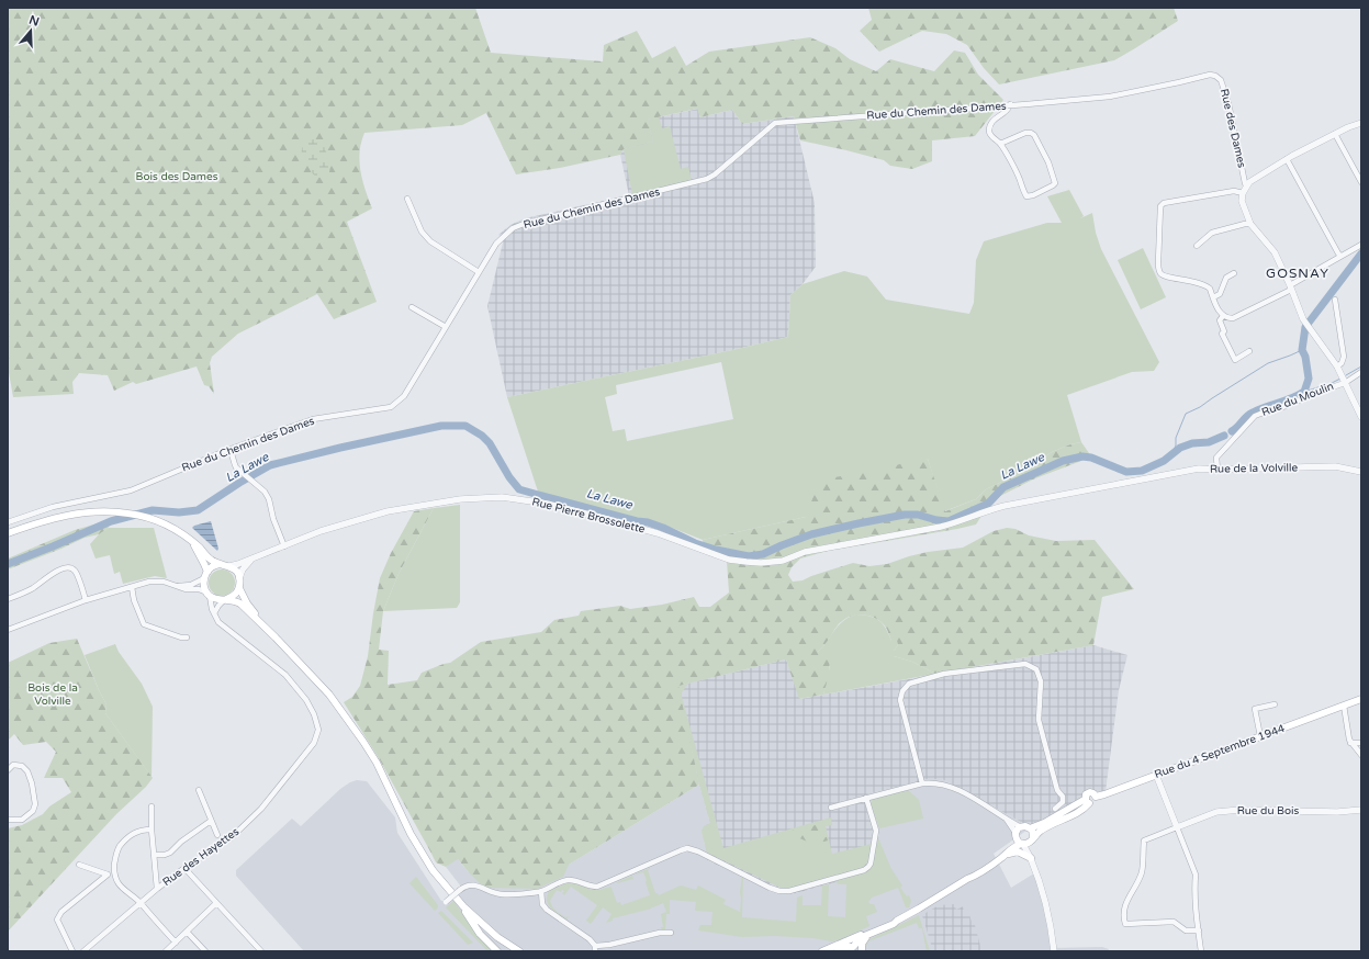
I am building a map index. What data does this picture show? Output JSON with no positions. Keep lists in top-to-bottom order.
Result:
{
  "streets": {
    "main road": ["Rue du 4 Septembre 1944"],
    "street": [
      "Rue du Chemin des Dames",
      "Rue des Dames",
      "Rue du Moulin",
      "Rue de la Volville",
      "Rue Pierre Brossolette",
      "Rue du Bois",
      "Rue des Hayettes"
    ]
  },
  "crossings": [
    ["Rue du Chemin des Dames", "Rue des Dames"],
    ["Rue du Moulin", "Rue de la Volville"],
    ["Rue de la Volville", "Rue Pierre Brossolette"],
    ["Rue Pierre Brossolette", "Rue des Hayettes"]
  ],
  "districts": ["GOSNAY"],
  "water": ["La Lawe"],
  "parks": ["Bois des Dames", "Bois de la Volville"],
  "north": "top"
}
